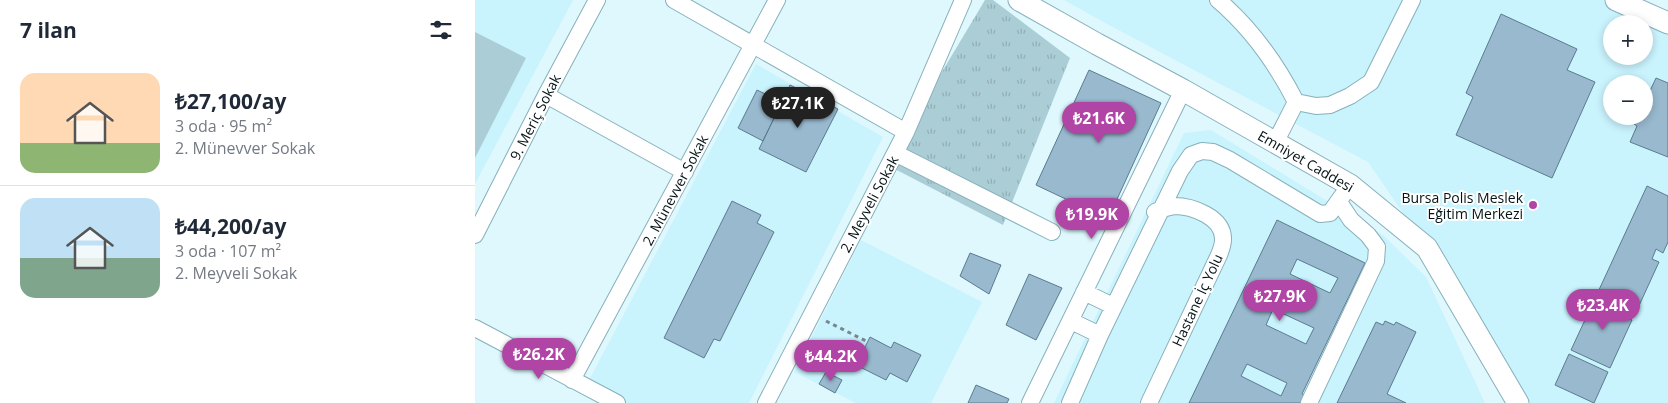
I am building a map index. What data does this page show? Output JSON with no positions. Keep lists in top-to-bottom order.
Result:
{
  "streets": {
    "main road": ["Emniyet Caddesi"],
    "street": [
      "9. Meriç Sokak",
      "2. Münevver Sokak",
      "2. Meyveli Sokak",
      "Hastane İç Yolu"
    ]
  },
  "places": ["Bursa Polis Meslek Eğitim Merkezi"],
  "page": {
    "heading": "7 ilan",
    "map_buttons": ["+", "−"],
    "list": [
      {
        "name": "₺27,100/ay",
        "note": "3 oda · 95 m² · 2. Münevver Sokak"
      },
      {
        "name": "₺44,200/ay",
        "note": "3 oda · 107 m² · 2. Meyveli Sokak"
      }
    ],
    "price": [
      "₺27.1K",
      "₺21.6K",
      "₺19.9K",
      "₺27.9K",
      "₺23.4K",
      "₺26.2K",
      "₺44.2K"
    ]
  }
}
